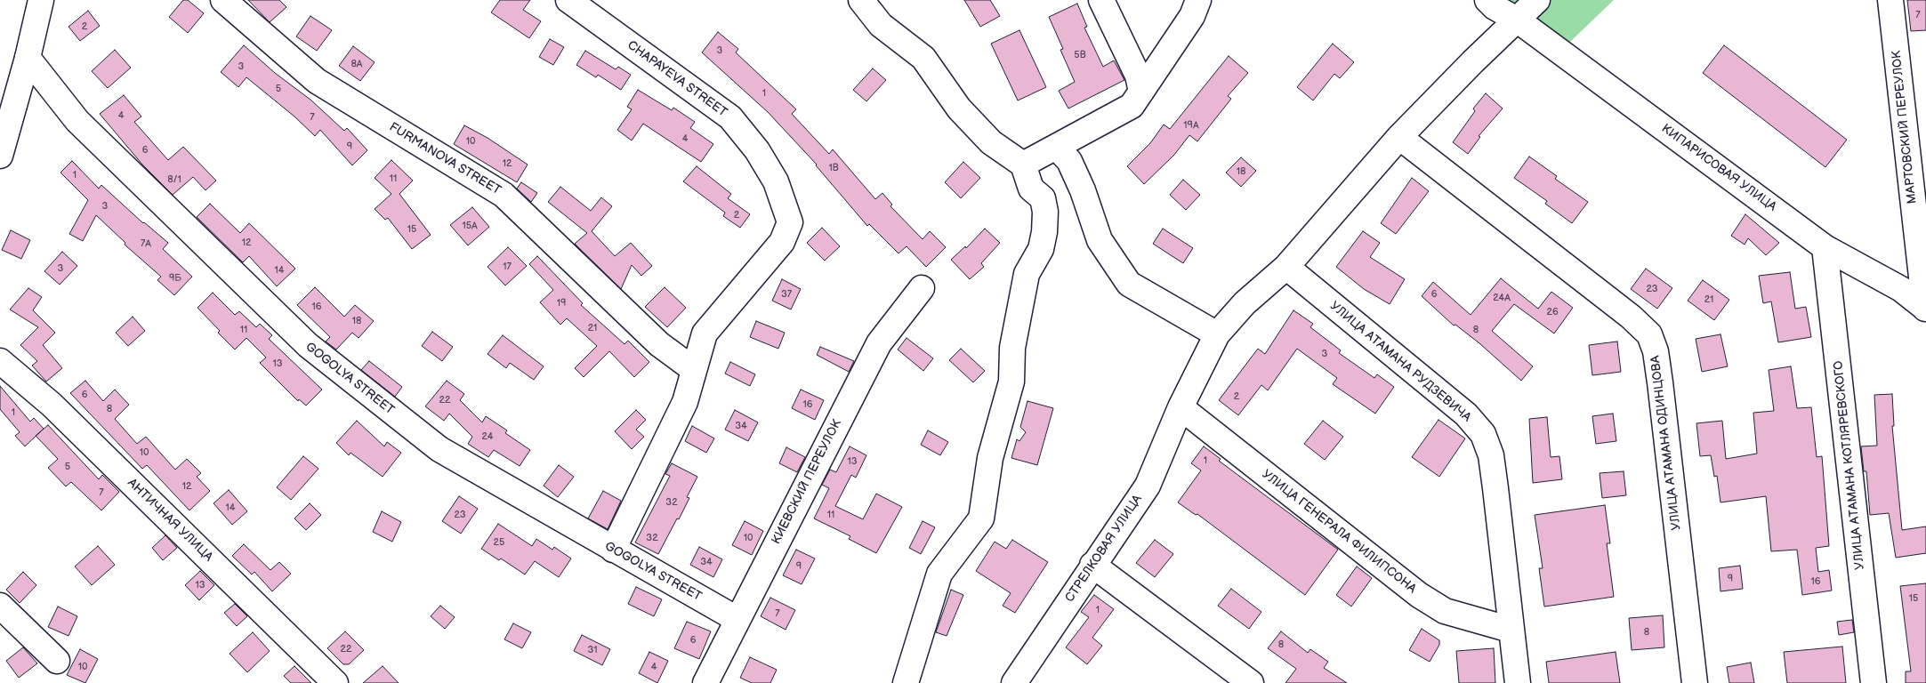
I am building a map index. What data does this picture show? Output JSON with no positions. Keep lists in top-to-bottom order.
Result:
{
  "streets": {
    "street": [
      "CHAPAYEVA STREET",
      "МАРТОВСКИЙ ПЕРЕУЛОК",
      "FURMANOVA STREET",
      "КИПАРИСОВАЯ УЛИЦА",
      "УЛИЦА АТАМАНА РУДЗЕВИЧА",
      "GOGOLYA STREET",
      "УЛИЦА АТАМАНА ОДИНЦОВА",
      "УЛИЦА АТАМАНА КОТЛЯРЕВСКОГО",
      "КИЕВСКИЙ ПЕРЕУЛОК",
      "АНТИЧНАЯ УЛИЦА",
      "УЛИЦА ГЕНЕРАЛА ФИЛИПСОНА",
      "СТРЕЛКОВАЯ УЛИЦА"
    ]
  },
  "crossings": [
    ["CHAPAYEVA STREET", "FURMANOVA STREET"],
    ["МАРТОВСКИЙ ПЕРЕУЛОК", "КИПАРИСОВАЯ УЛИЦА"],
    ["КИПАРИСОВАЯ УЛИЦА", "УЛИЦА АТАМАНА КОТЛЯРЕВСКОГО"],
    ["КИПАРИСОВАЯ УЛИЦА", "СТРЕЛКОВАЯ УЛИЦА"],
    ["УЛИЦА АТАМАНА РУДЗЕВИЧА", "УЛИЦА ГЕНЕРАЛА ФИЛИПСОНА"],
    ["УЛИЦА АТАМАНА РУДЗЕВИЧА", "СТРЕЛКОВАЯ УЛИЦА"],
    ["GOGOLYA STREET", "КИЕВСКИЙ ПЕРЕУЛОК"],
    ["УЛИЦА АТАМАНА ОДИНЦОВА", "СТРЕЛКОВАЯ УЛИЦА"],
    ["УЛИЦА ГЕНЕРАЛА ФИЛИПСОНА", "СТРЕЛКОВАЯ УЛИЦА"]
  ],
  "house_numbers": [
    "7",
    "2",
    "3",
    "5В",
    "8А",
    "3",
    "5",
    "1",
    "4",
    "7",
    "19А",
    "4",
    "10",
    "9",
    "6",
    "12",
    "1В",
    "18",
    "1",
    "11",
    "8/1",
    "3",
    "2",
    "15А",
    "15",
    "12",
    "7А",
    "17",
    "3",
    "14",
    "9Б",
    "23",
    "37",
    "6",
    "24А",
    "21",
    "19",
    "16",
    "26",
    "18",
    "21",
    "11",
    "8",
    "3",
    "13",
    "6",
    "2",
    "22",
    "16",
    "8",
    "1",
    "34",
    "24",
    "10",
    "1",
    "13",
    "5",
    "12",
    "7",
    "32",
    "14",
    "23",
    "11",
    "32",
    "10",
    "25",
    "34",
    "9",
    "9",
    "16",
    "13",
    "15",
    "1",
    "7",
    "8",
    "6",
    "8",
    "22",
    "31",
    "10",
    "4"
  ]
}
